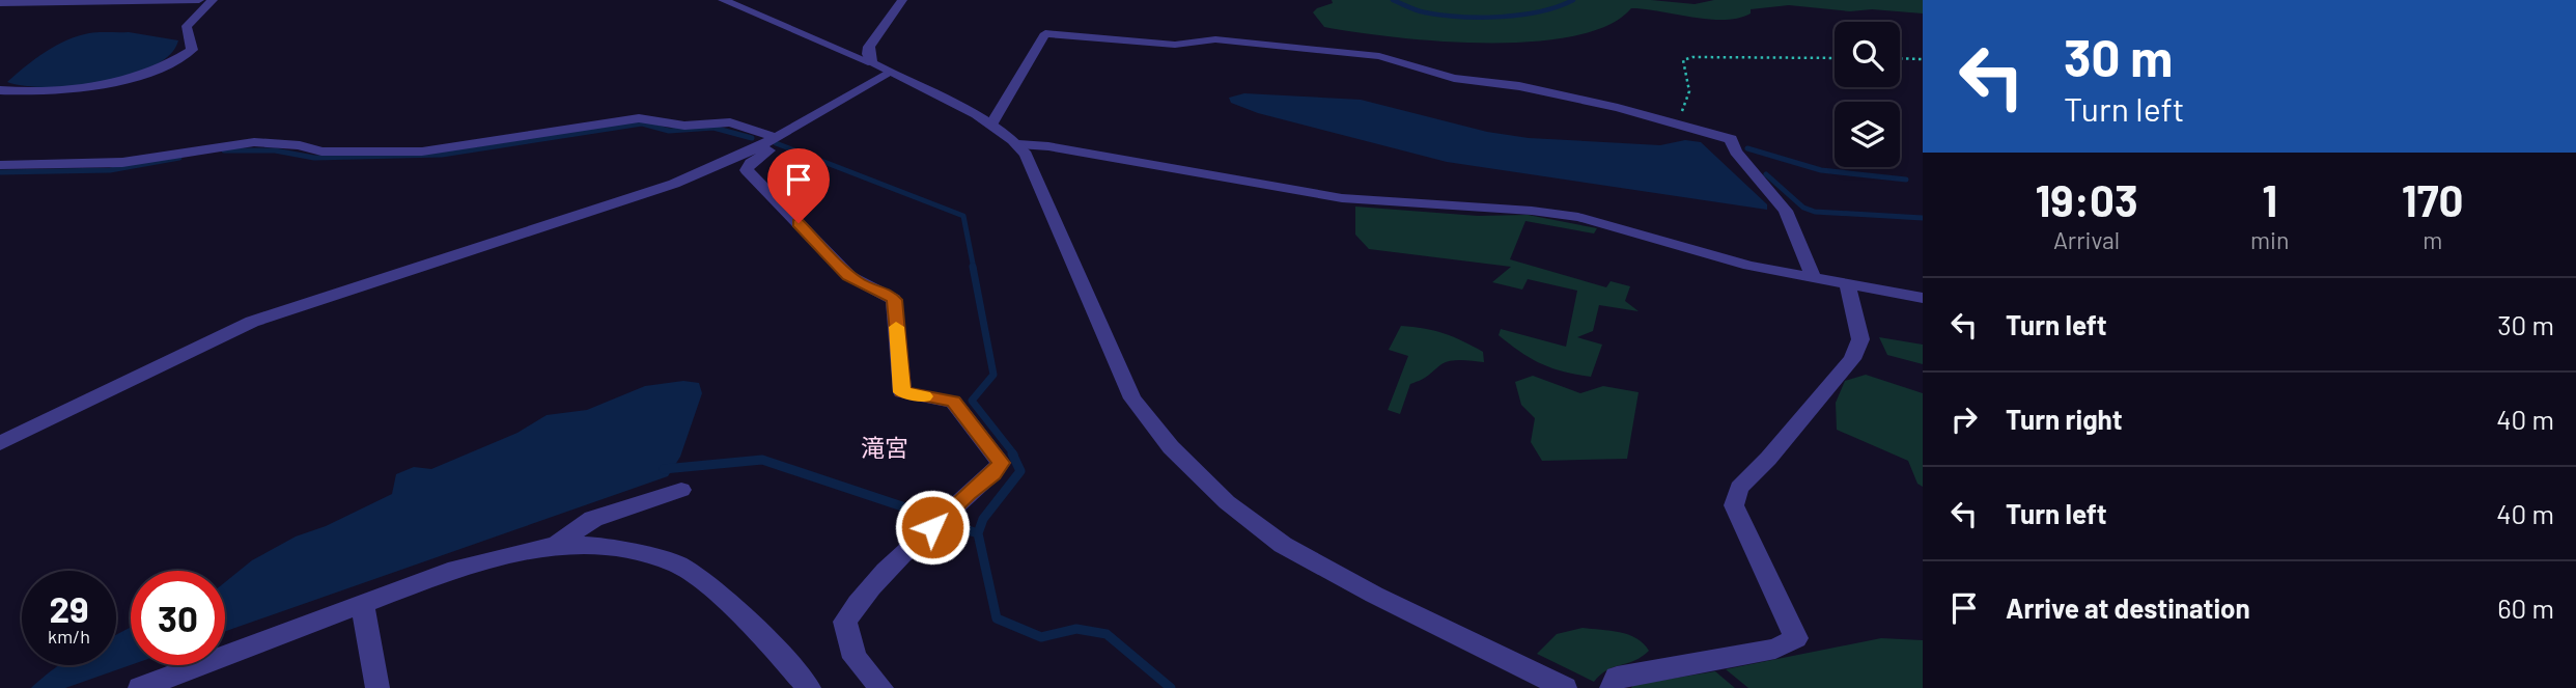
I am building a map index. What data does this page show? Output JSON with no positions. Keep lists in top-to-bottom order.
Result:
{
  "districts": ["滝宮"],
  "page": {
    "turn": ["30 m", "Turn left"],
    "eta": [
      "19:03",
      "Arrival",
      "1",
      "min",
      "170",
      "m"
    ],
    "list": [
      {
        "name": "Turn left",
        "value": "30 m"
      },
      {
        "name": "Turn right",
        "value": "40 m"
      },
      {
        "name": "Turn left",
        "value": "40 m"
      },
      {
        "name": "Arrive at destination",
        "value": "60 m"
      }
    ],
    "speed": "29 km/h",
    "limit": "30"
  }
}
